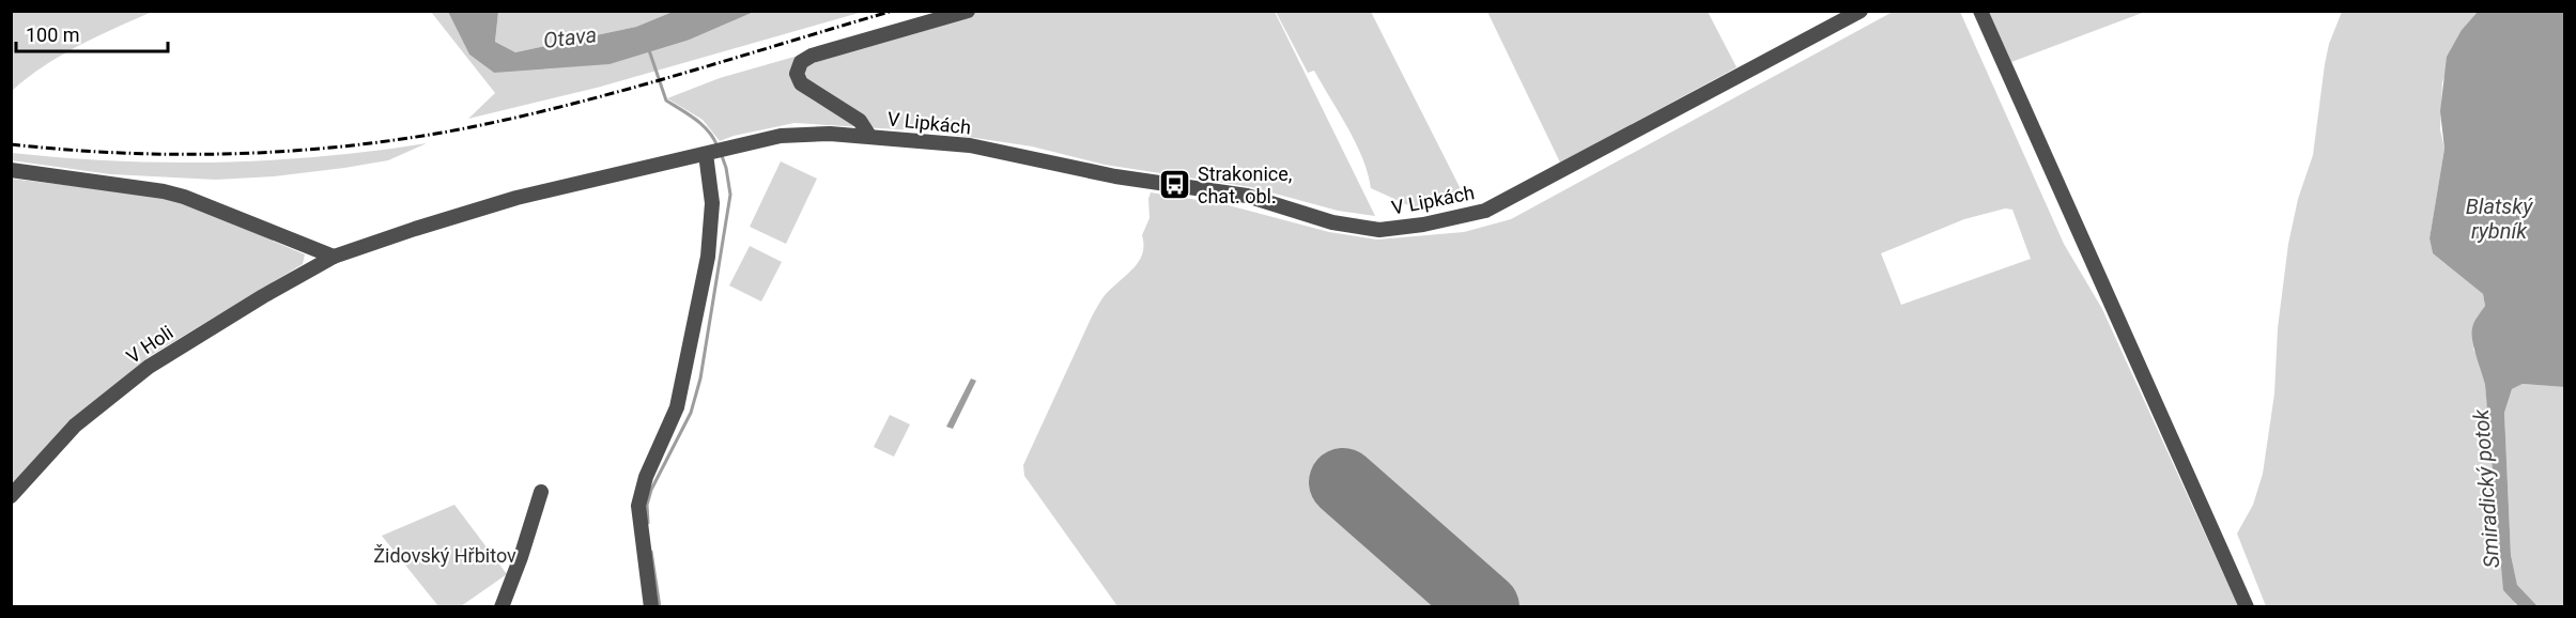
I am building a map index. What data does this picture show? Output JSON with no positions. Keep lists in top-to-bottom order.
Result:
{
  "streets": {
    "street": ["V Lipkách", "V Holi"]
  },
  "crossings": [
    ["V Lipkách", "V Holi"]
  ],
  "water": ["Otava", "Blatský rybník", "Smiradický potok"],
  "parks": ["Židovský Hřbitov"],
  "places": {
    "bus stop": ["Strakonice, chat. obl."]
  },
  "scale_bar": "100 m"
}
